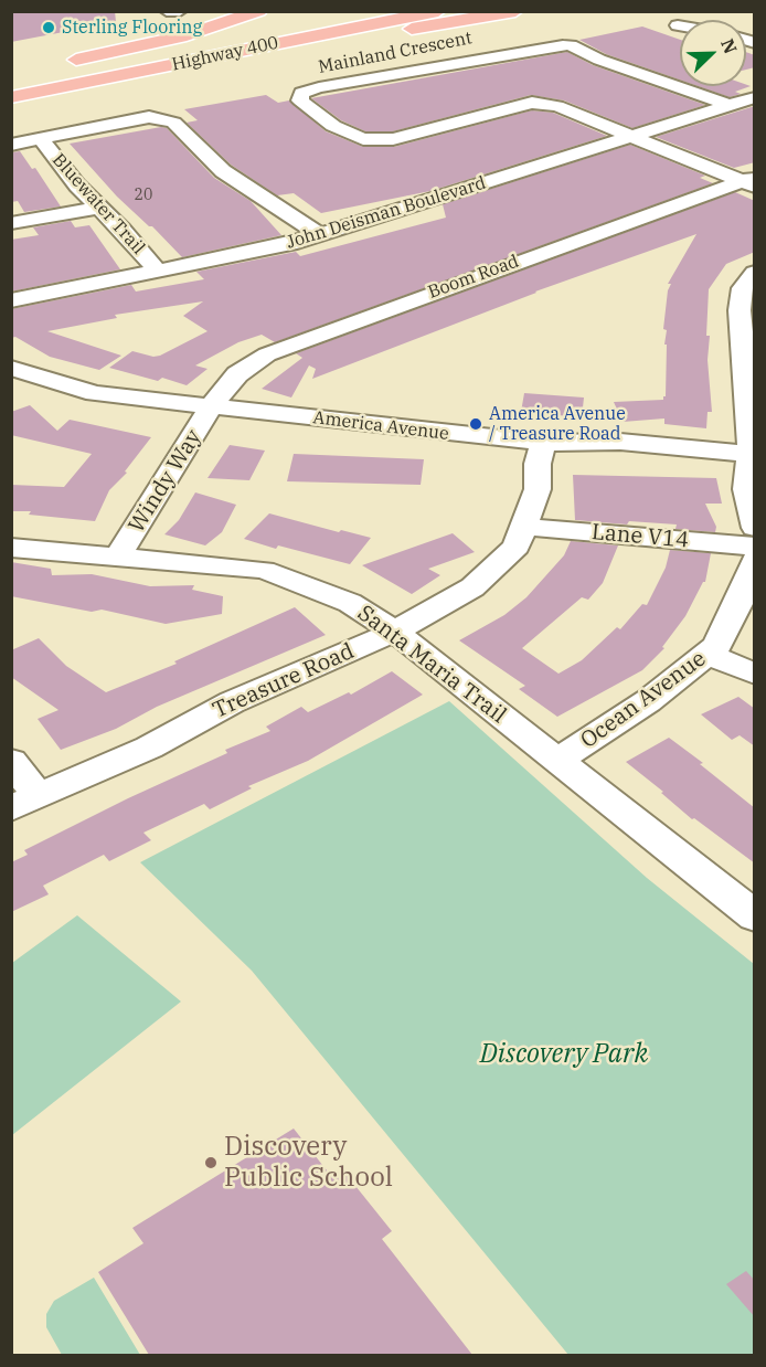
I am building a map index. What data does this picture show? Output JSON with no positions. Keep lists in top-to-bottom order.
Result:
{
  "streets": {
    "highway": ["Highway 400"],
    "street": [
      "Mainland Crescent",
      "Bluewater Trail",
      "John Deisman Boulevard",
      "Boom Road",
      "America Avenue",
      "Windy Way",
      "Lane V14",
      "Santa Maria Trail",
      "Treasure Road",
      "Ocean Avenue"
    ]
  },
  "crossings": [
    ["Mainland Crescent", "John Deisman Boulevard"],
    ["Bluewater Trail", "John Deisman Boulevard"],
    ["Boom Road", "America Avenue"],
    ["Boom Road", "Windy Way"],
    ["America Avenue", "Windy Way"],
    ["America Avenue", "Treasure Road"],
    ["Windy Way", "Santa Maria Trail"],
    ["Lane V14", "Treasure Road"],
    ["Santa Maria Trail", "Treasure Road"],
    ["Santa Maria Trail", "Ocean Avenue"]
  ],
  "parks": ["Discovery Park"],
  "places": ["Sterling Flooring", "America Avenue / Treasure Road", "Discovery Public School"],
  "house_numbers": ["20"],
  "north": "top right"
}
